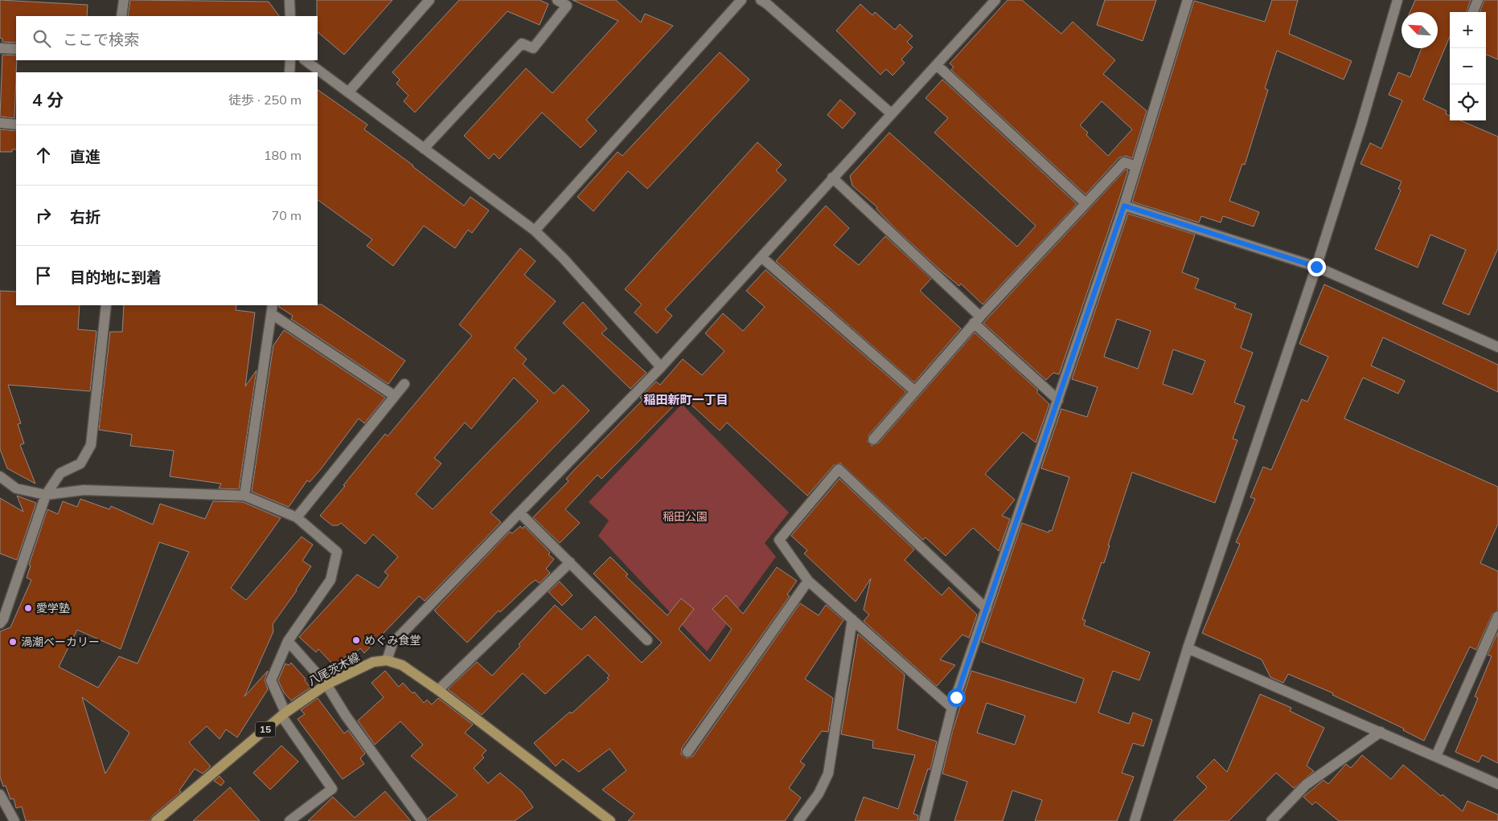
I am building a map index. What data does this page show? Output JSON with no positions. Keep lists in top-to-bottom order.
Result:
{
  "streets": {
    "main road": ["八尾茨木線", "15"]
  },
  "districts": ["稲田新町一丁目"],
  "parks": ["稲田公園"],
  "places": ["愛学塾", "めぐみ食堂", "渦潮ベーカリー"],
  "north": "top left",
  "page": {
    "map_buttons": ["+", "−"],
    "search": "ここで検索",
    "heading": ["4 分", "徒歩 · 250 m"],
    "list": [
      ["直進", "180 m"],
      ["右折", "70 m"],
      "目的地に到着"
    ]
  }
}
